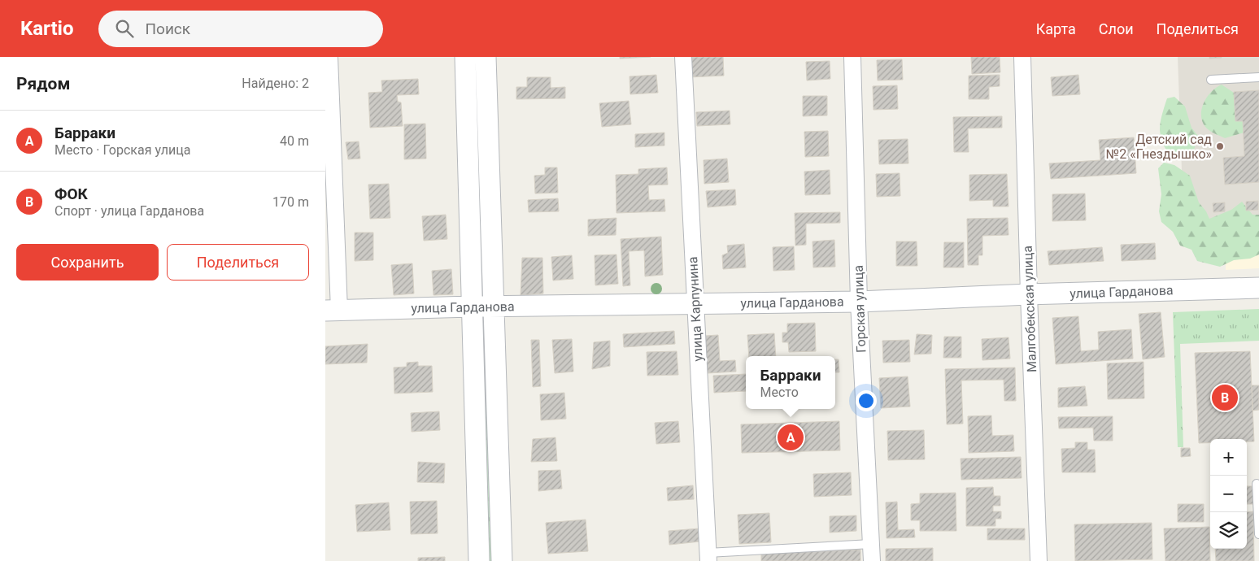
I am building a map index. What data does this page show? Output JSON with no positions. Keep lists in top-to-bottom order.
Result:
{
  "streets": {
    "street": [
      "улица Гарданова",
      "улица Карпунина",
      "Горская улица",
      "Малгобекская улица"
    ]
  },
  "crossings": [
    ["улица Гарданова", "улица Карпунина"],
    ["улица Гарданова", "Горская улица"],
    ["улица Гарданова", "Малгобекская улица"]
  ],
  "places": ["Детский сад №2 «Гнездышко»"],
  "page": {
    "header": "Kartio",
    "search": "Поиск",
    "nav": ["Карта", "Слои", "Поделиться"],
    "heading": ["Рядом", "Найдено: 2"],
    "list": [
      {
        "mark": "A",
        "name": "Барраки",
        "note": "Место · Горская улица",
        "value": "40 m"
      },
      {
        "mark": "B",
        "name": "ФОК",
        "note": "Спорт · улица Гарданова",
        "value": "170 m"
      }
    ],
    "buttons": ["Сохранить", "Поделиться"],
    "popup": ["Барраки", "Место"],
    "pins": ["B", "A"],
    "map_buttons": ["+", "−"]
  }
}
